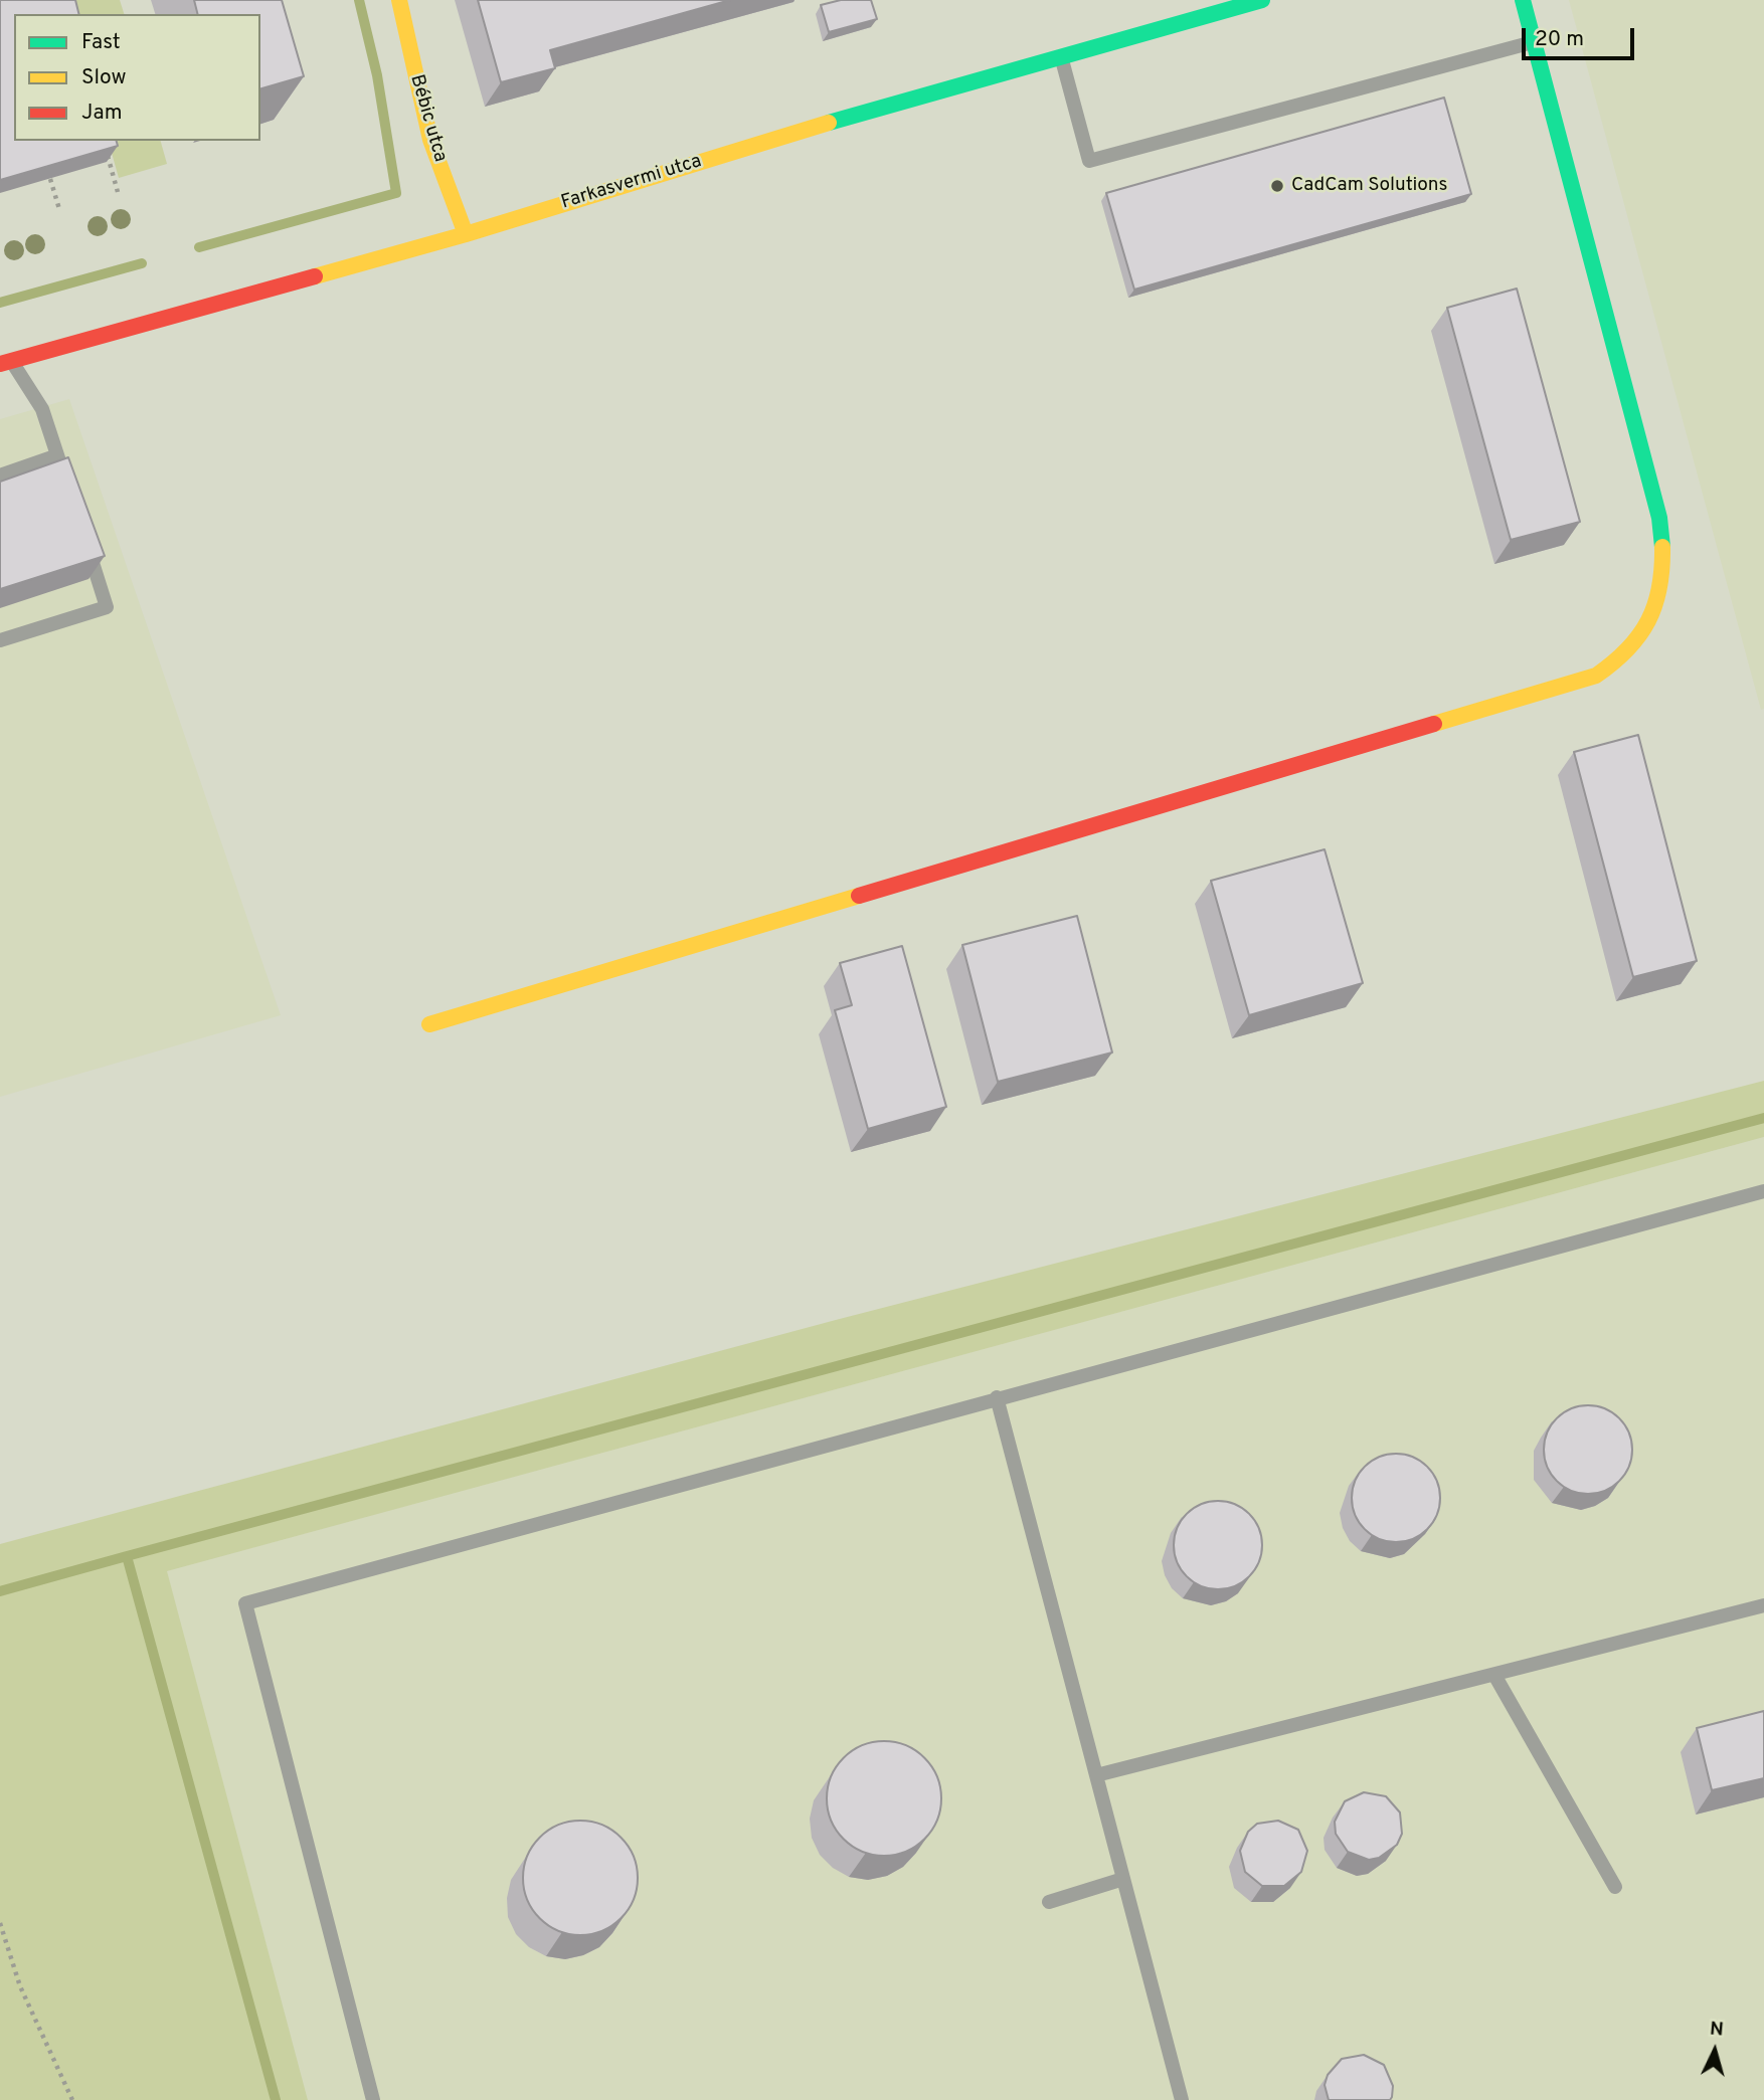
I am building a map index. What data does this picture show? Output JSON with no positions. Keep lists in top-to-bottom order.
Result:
{
  "streets": {
    "street": ["Bébic utca", "Farkasvermi utca"]
  },
  "crossings": [
    ["Bébic utca", "Farkasvermi utca"]
  ],
  "places": ["CadCam Solutions"],
  "legend": ["Fast", "Slow", "Jam"],
  "scale_bar": "20 m",
  "north": "top"
}
